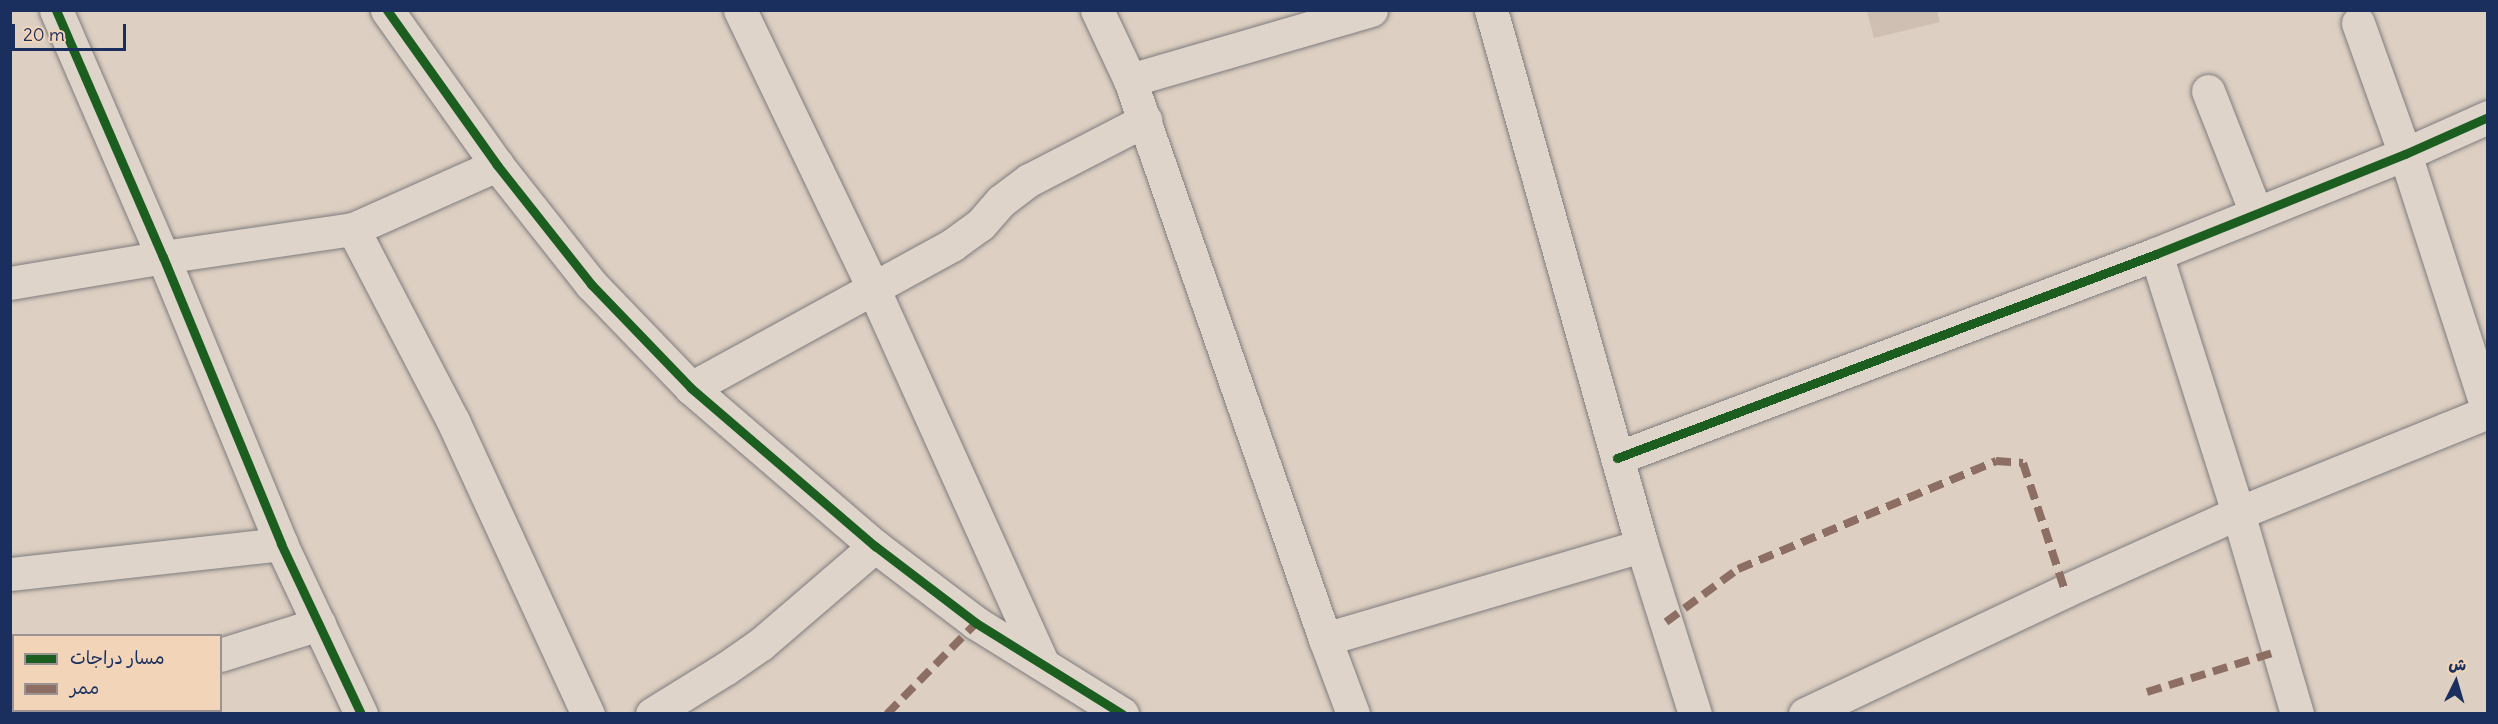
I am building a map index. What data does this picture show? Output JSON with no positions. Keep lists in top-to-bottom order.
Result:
{
  "legend": ["مسار دراجات", "ممر"],
  "scale_bar": "20 m",
  "north": "top"
}
